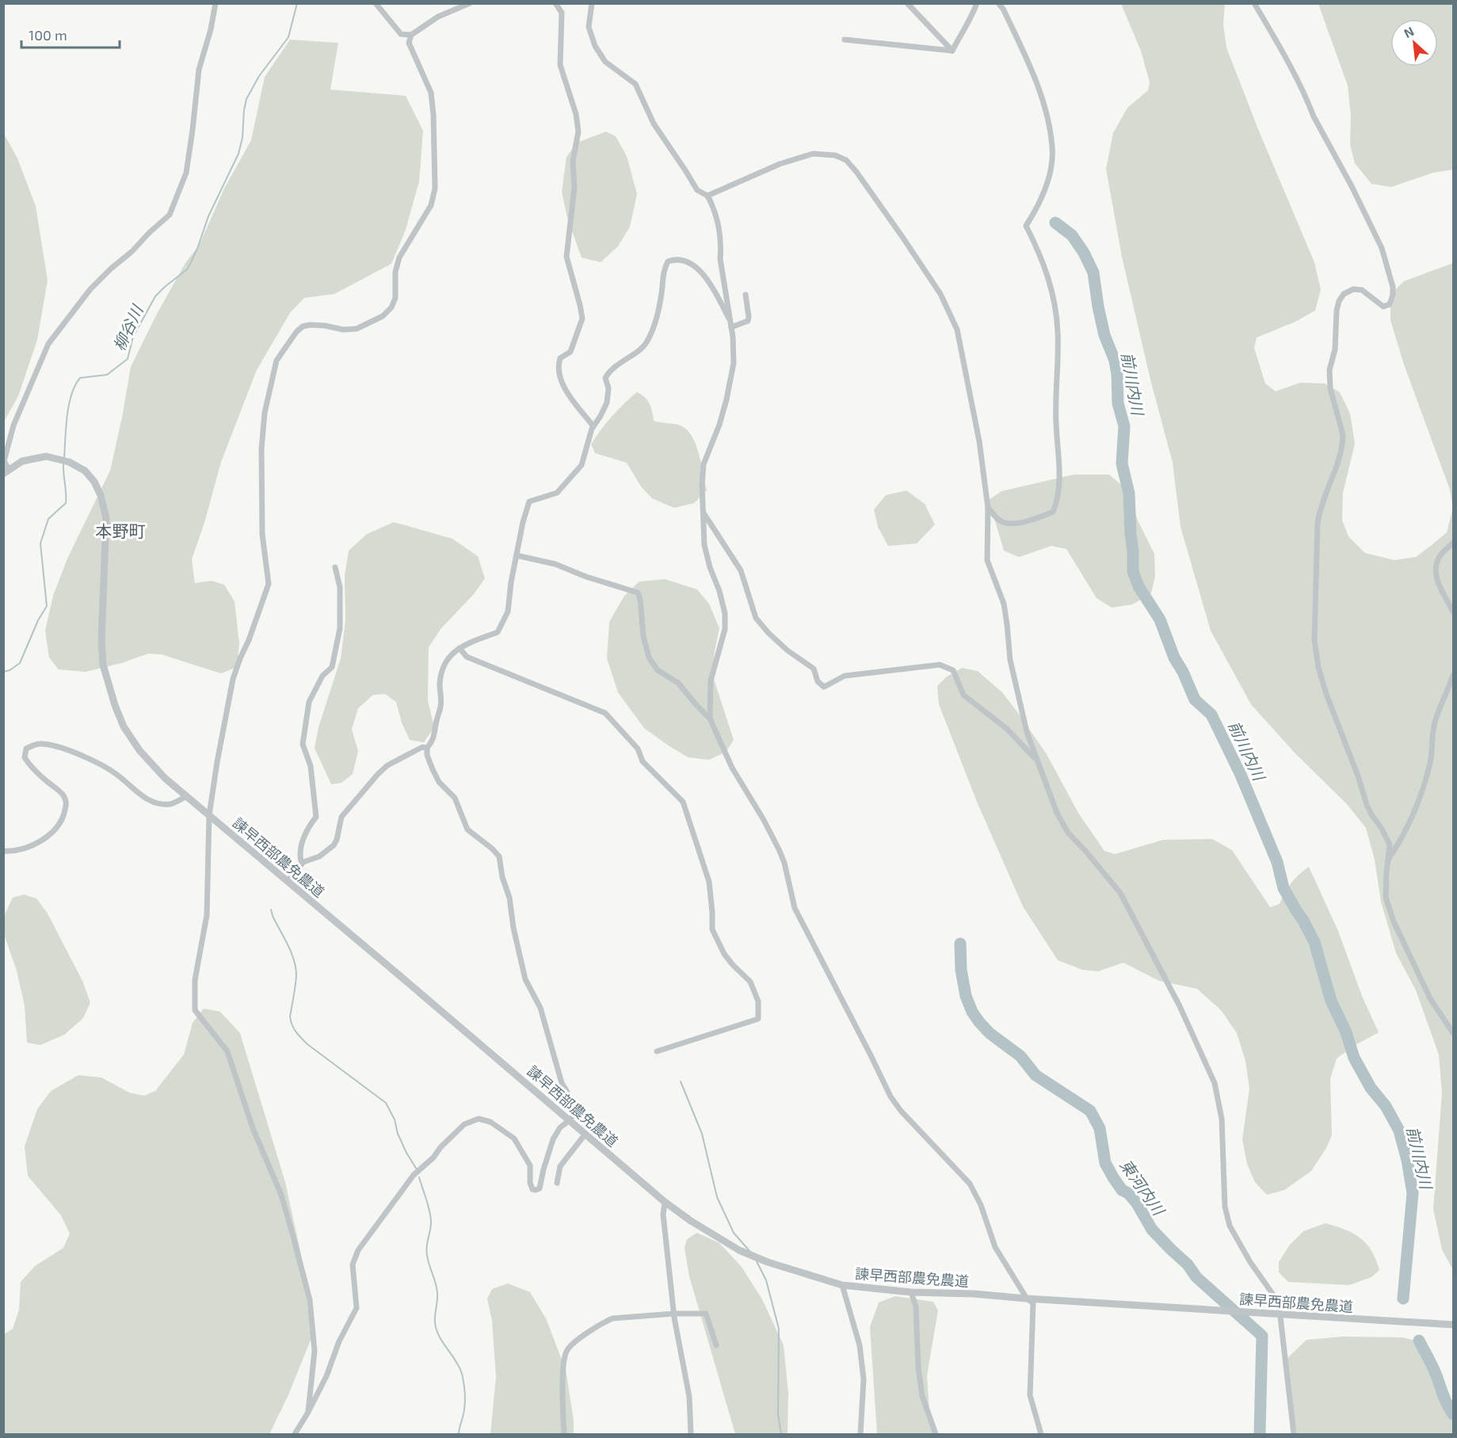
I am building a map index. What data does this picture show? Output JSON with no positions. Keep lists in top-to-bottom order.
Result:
{
  "streets": {
    "street": ["諫早西部農免農道"]
  },
  "districts": ["本野町"],
  "water": ["柳谷川", "前川内川", "東河内川"],
  "scale_bar": "100 m",
  "north": "top left"
}
